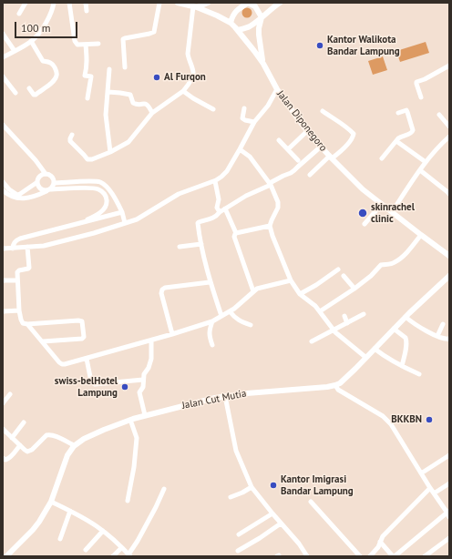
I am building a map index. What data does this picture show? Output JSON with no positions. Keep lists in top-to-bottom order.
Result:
{
  "streets": {
    "main road": ["Jalan Diponegoro", "Jalan Cut Mutia"]
  },
  "places": [
    "Kantor Walikota Bandar Lampung",
    "Al Furqon",
    "skinrachel clinic",
    "swiss-belHotel Lampung",
    "BKKBN",
    "Kantor Imigrasi Bandar Lampung"
  ],
  "scale_bar": "100 m"
}
